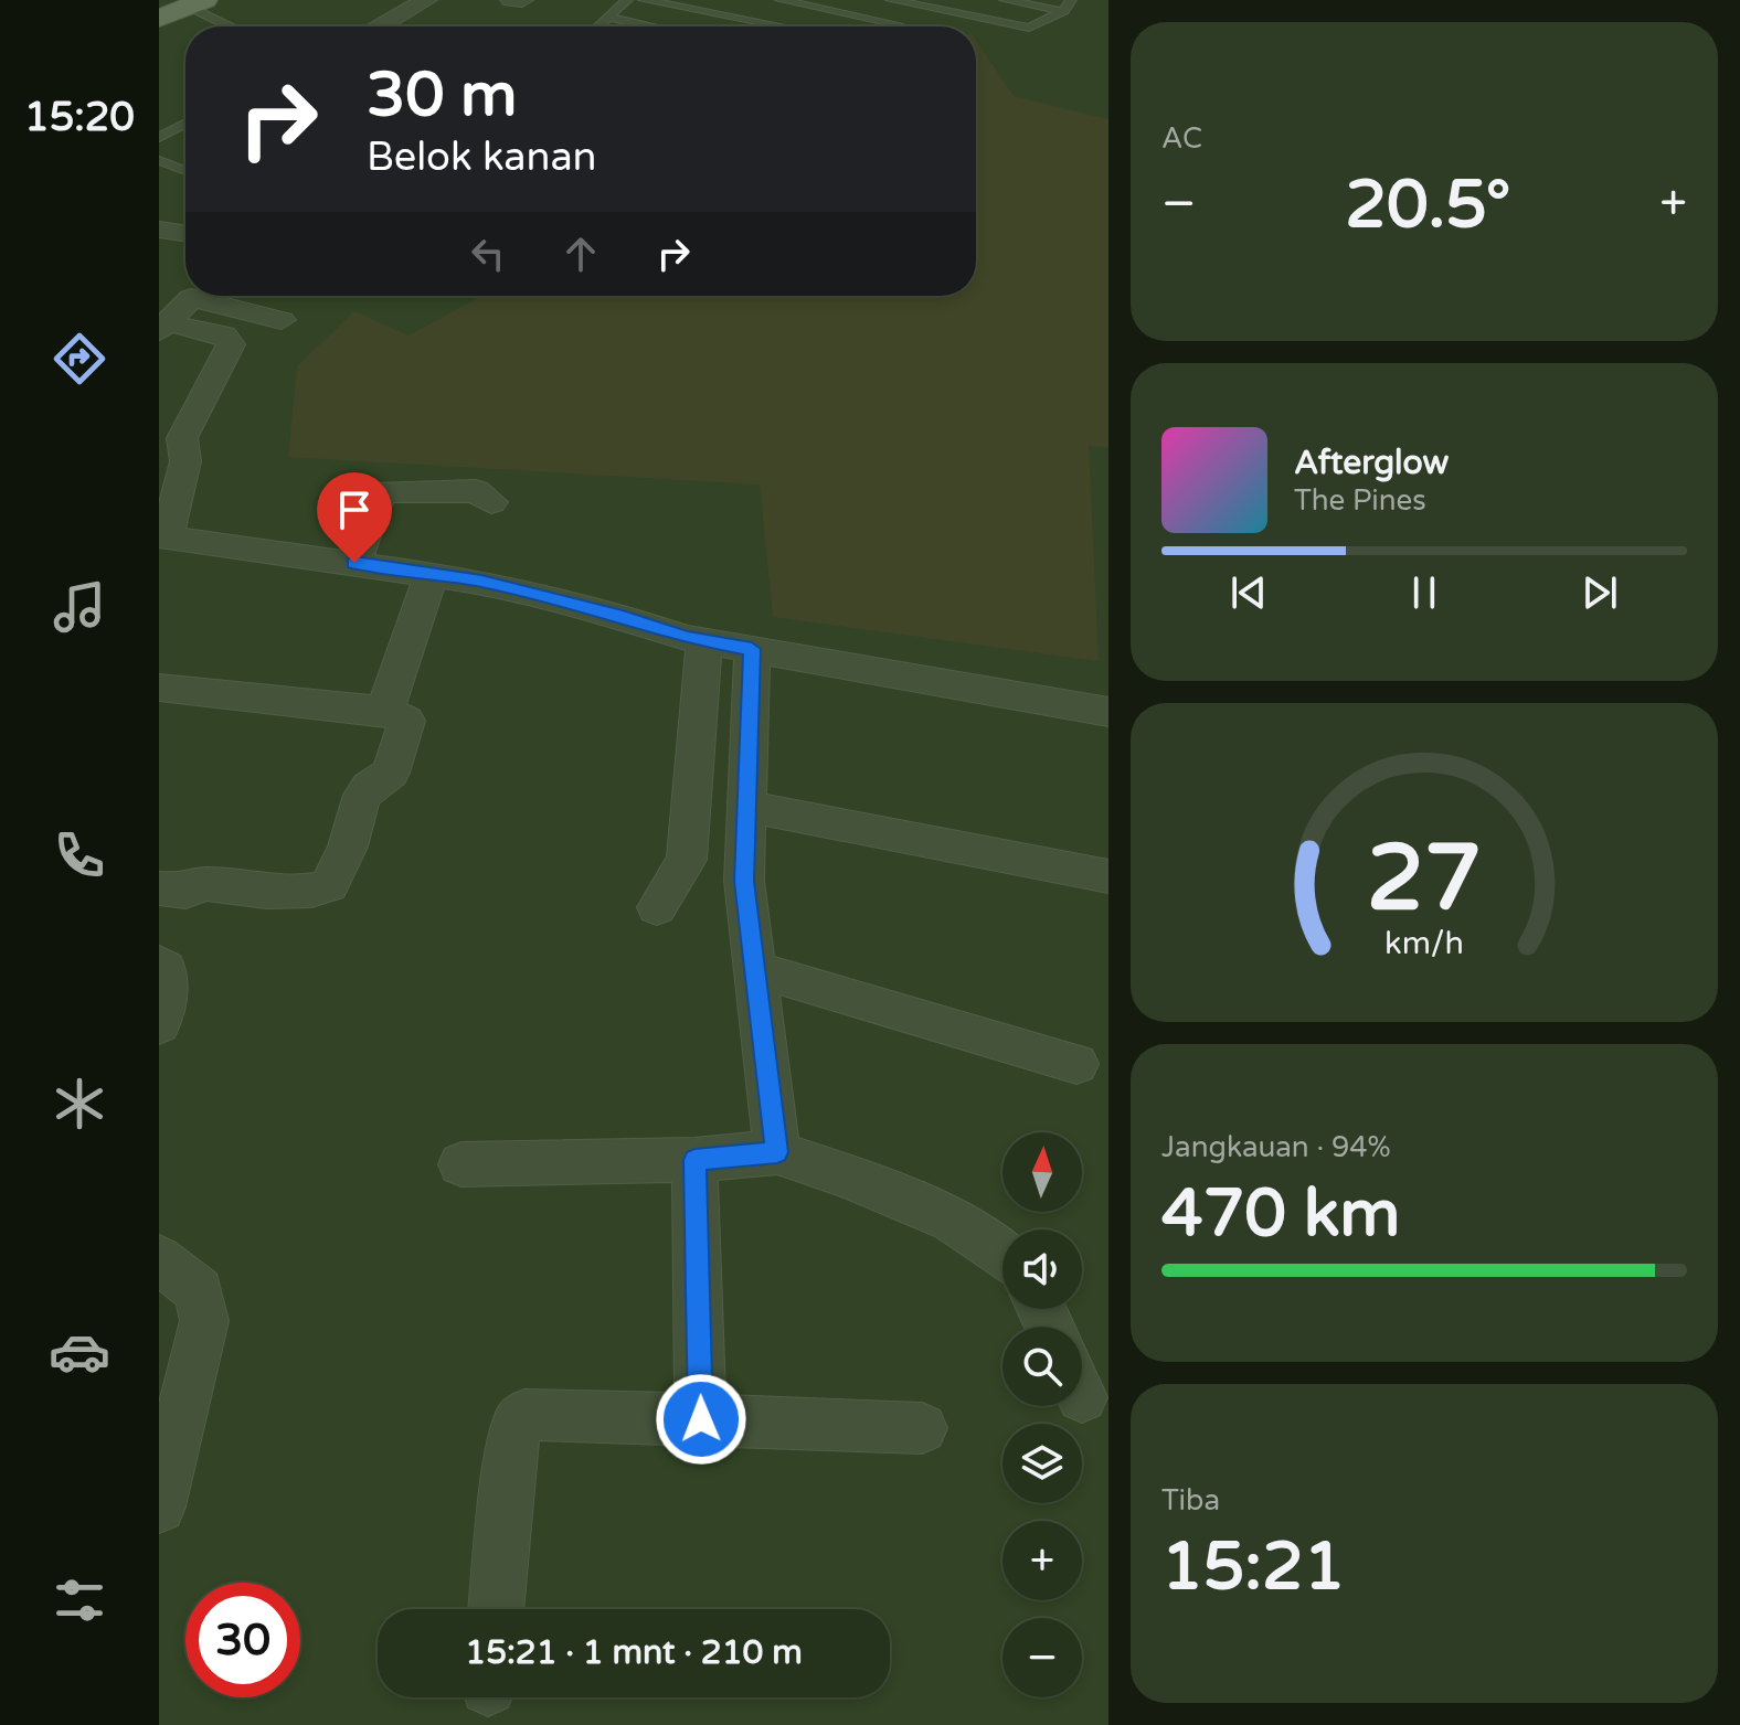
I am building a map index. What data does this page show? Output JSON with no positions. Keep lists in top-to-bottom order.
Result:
{
  "north": "top",
  "page": {
    "tabs": "15:20",
    "tile": [
      "AC",
      ["Jangkauan · 94%", "470 km"],
      ["Tiba", "15:21"]
    ],
    "turn": ["30 m", "Belok kanan"],
    "heat": ["−", "20.5°", "+"],
    "song": ["Afterglow", "The Pines"],
    "map_buttons": ["+", "−"],
    "limit": "30",
    "trip": "15:21 · 1 mnt · 210 m",
    "gauge": ["27", "km/h"]
  }
}
